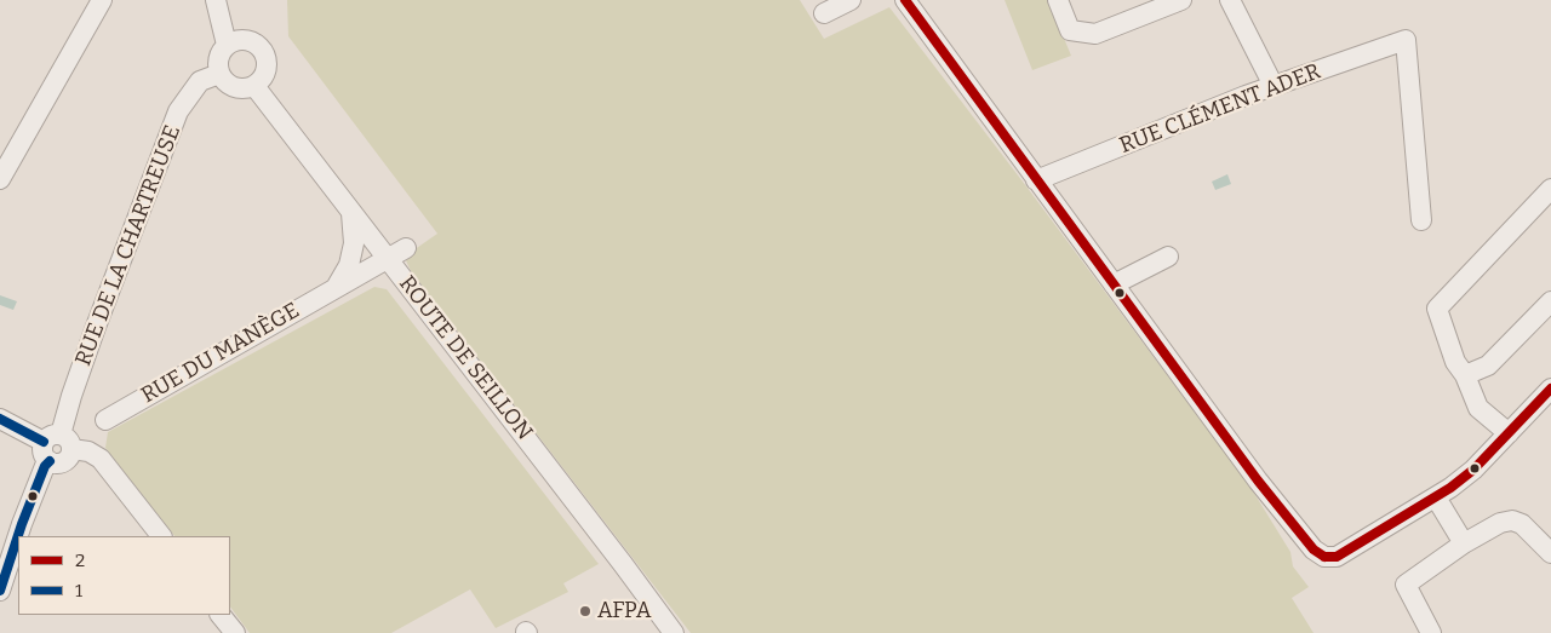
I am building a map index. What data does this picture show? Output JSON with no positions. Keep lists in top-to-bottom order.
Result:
{
  "streets": {
    "street": [
      "RUE CLÉMENT ADER",
      "RUE DE LA CHARTREUSE",
      "RUE DU MANÈGE",
      "ROUTE DE SEILLON"
    ]
  },
  "crossings": [
    ["RUE DE LA CHARTREUSE", "ROUTE DE SEILLON"],
    ["RUE DU MANÈGE", "ROUTE DE SEILLON"]
  ],
  "places": ["AFPA"],
  "lines": ["transit line 2", "transit line 1"],
  "legend": ["2", "1"]
}
